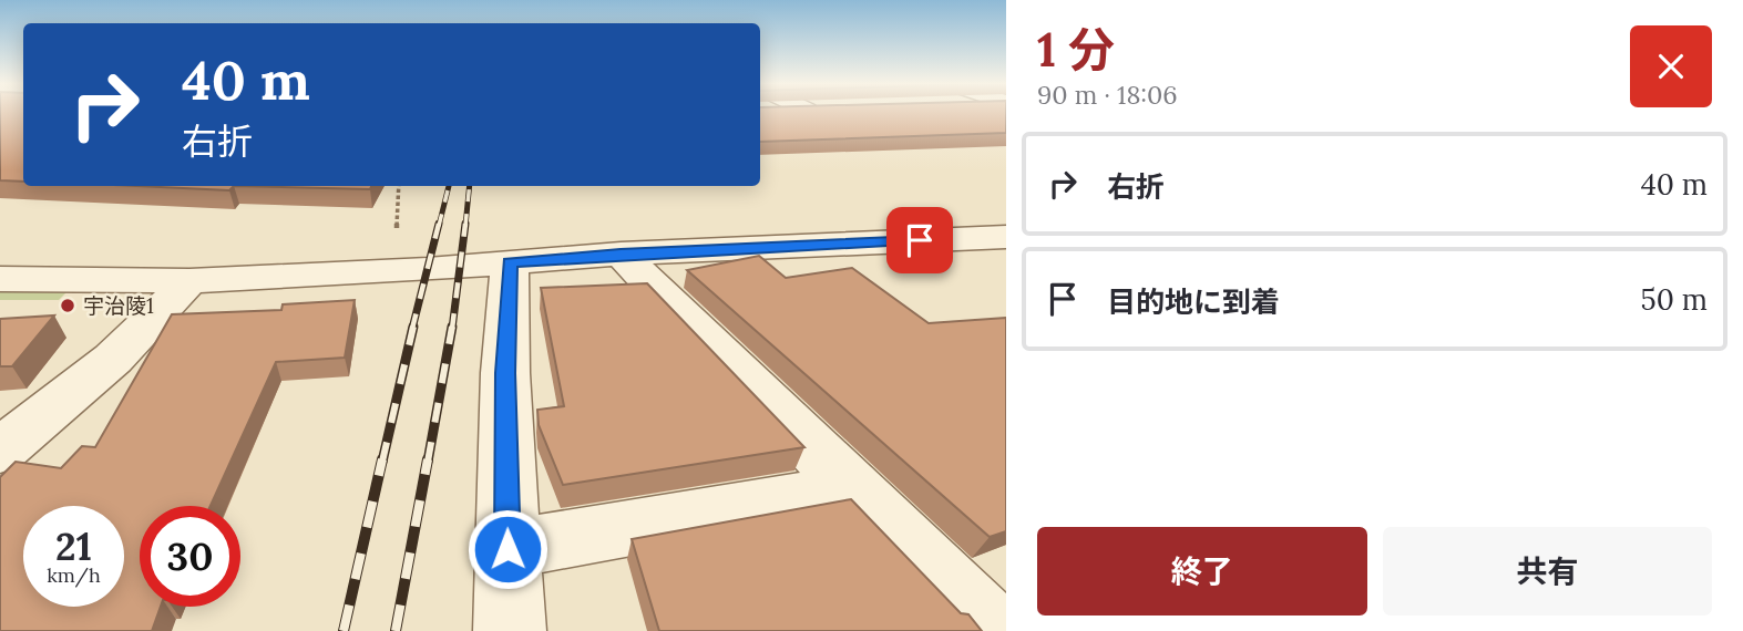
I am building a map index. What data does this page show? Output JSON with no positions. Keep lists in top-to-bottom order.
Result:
{
  "places": ["宇治陵1"],
  "page": {
    "heading": ["1 分", "90 m · 18:06"],
    "turn": ["40 m", "右折"],
    "list": [
      {
        "name": "右折",
        "value": "40 m"
      },
      {
        "name": "目的地に到着",
        "value": "50 m"
      }
    ],
    "speed": "21 km/h",
    "limit": "30",
    "buttons": ["終了", "共有"]
  }
}
